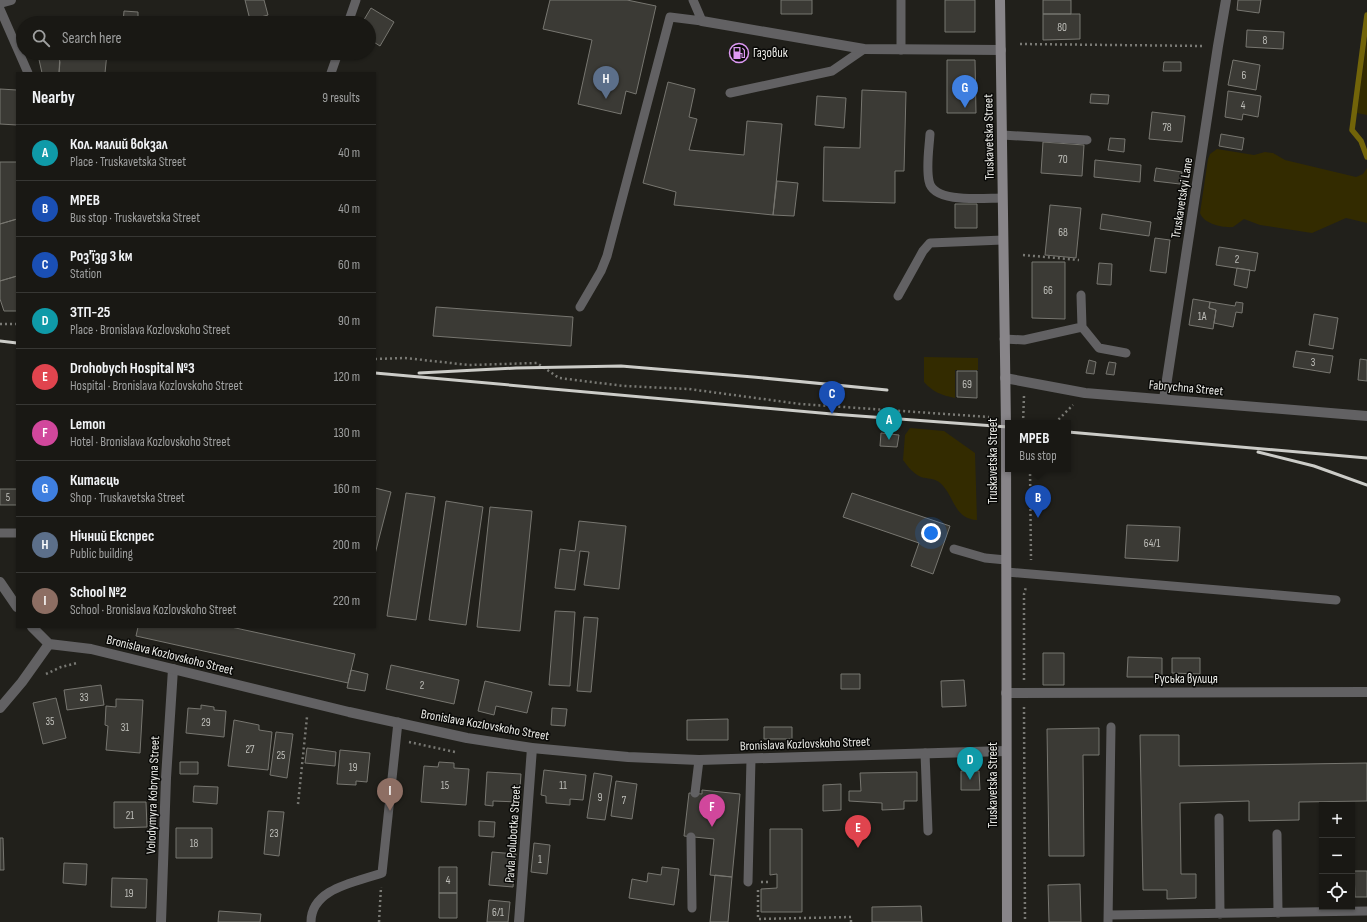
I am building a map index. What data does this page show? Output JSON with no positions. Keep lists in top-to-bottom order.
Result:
{
  "streets": {
    "main road": ["Truskavetska Street"],
    "street": [
      "Truskavetskyi Lane",
      "Fabrychna Street",
      "Bronislava Kozlovskoho Street",
      "Руська вулиця",
      "Volodymyra Kobryna Street",
      "Pavla Polubotka Street"
    ]
  },
  "crossings": [
    ["Truskavetska Street", "Fabrychna Street"],
    ["Truskavetska Street", "Bronislava Kozlovskoho Street"],
    ["Truskavetska Street", "Руська вулиця"],
    ["Truskavetskyi Lane", "Fabrychna Street"],
    ["Bronislava Kozlovskoho Street", "Volodymyra Kobryna Street"],
    ["Bronislava Kozlovskoho Street", "Pavla Polubotka Street"]
  ],
  "places": {
    "fuel station": ["Газовик"]
  },
  "house_numbers": [
    "80",
    "8",
    "6",
    "4",
    "78",
    "70",
    "68",
    "2",
    "66",
    "1А",
    "3",
    "69",
    "5",
    "64/1",
    "2",
    "33",
    "35",
    "29",
    "31",
    "27",
    "25",
    "19",
    "15",
    "11",
    "9",
    "7",
    "21",
    "23",
    "18",
    "1",
    "4",
    "19",
    "6/1"
  ],
  "page": {
    "search": "Search here",
    "pins": [
      "H",
      "G",
      "C",
      "A",
      "B",
      "D",
      "I",
      "F",
      "E"
    ],
    "heading": ["Nearby", "9 results"],
    "list": [
      {
        "mark": "A",
        "name": "Кол. малий вокзал",
        "note": "Place · Truskavetska Street",
        "value": "40 m"
      },
      {
        "mark": "B",
        "name": "МРЕВ",
        "note": "Bus stop · Truskavetska Street",
        "value": "40 m"
      },
      {
        "mark": "C",
        "name": "Роз'їзд 3 км",
        "note": "Station",
        "value": "60 m"
      },
      {
        "mark": "D",
        "name": "ЗТП-25",
        "note": "Place · Bronislava Kozlovskoho Street",
        "value": "90 m"
      },
      {
        "mark": "E",
        "name": "Drohobych Hospital №3",
        "note": "Hospital · Bronislava Kozlovskoho Street",
        "value": "120 m"
      },
      {
        "mark": "F",
        "name": "Lemon",
        "note": "Hotel · Bronislava Kozlovskoho Street",
        "value": "130 m"
      },
      {
        "mark": "G",
        "name": "Китаєць",
        "note": "Shop · Truskavetska Street",
        "value": "160 m"
      },
      {
        "mark": "H",
        "name": "Нічний Експрес",
        "note": "Public building",
        "value": "200 m"
      },
      {
        "mark": "I",
        "name": "School №2",
        "note": "School · Bronislava Kozlovskoho Street",
        "value": "220 m"
      }
    ],
    "popup": ["МРЕВ", "Bus stop"],
    "map_buttons": ["+", "−"]
  }
}
